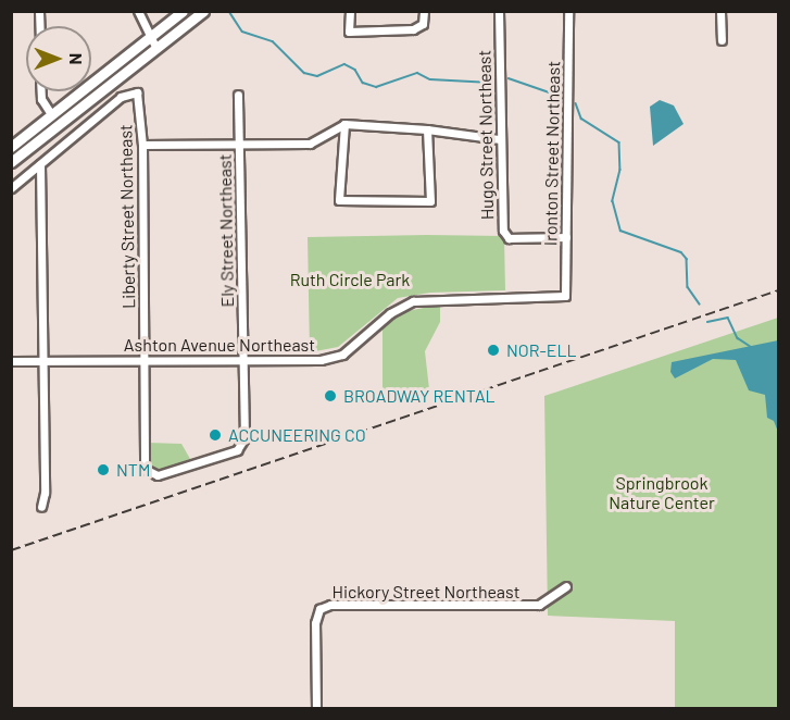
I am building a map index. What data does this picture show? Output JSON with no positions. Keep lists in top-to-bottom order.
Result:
{
  "streets": {
    "street": [
      "Hugo Street Northeast",
      "Ironton Street Northeast",
      "Liberty Street Northeast",
      "Ely Street Northeast",
      "Ashton Avenue Northeast",
      "Hickory Street Northeast"
    ]
  },
  "crossings": [
    ["Hugo Street Northeast", "Ironton Street Northeast"],
    ["Ironton Street Northeast", "Ashton Avenue Northeast"],
    ["Liberty Street Northeast", "Ely Street Northeast"],
    ["Liberty Street Northeast", "Ashton Avenue Northeast"],
    ["Ely Street Northeast", "Ashton Avenue Northeast"]
  ],
  "parks": ["Ruth Circle Park", "Springbrook Nature Center"],
  "places": [
    "NOR-ELL",
    "BROADWAY RENTAL",
    "ACCUNEERING CO",
    "NTM"
  ],
  "north": "right"
}
